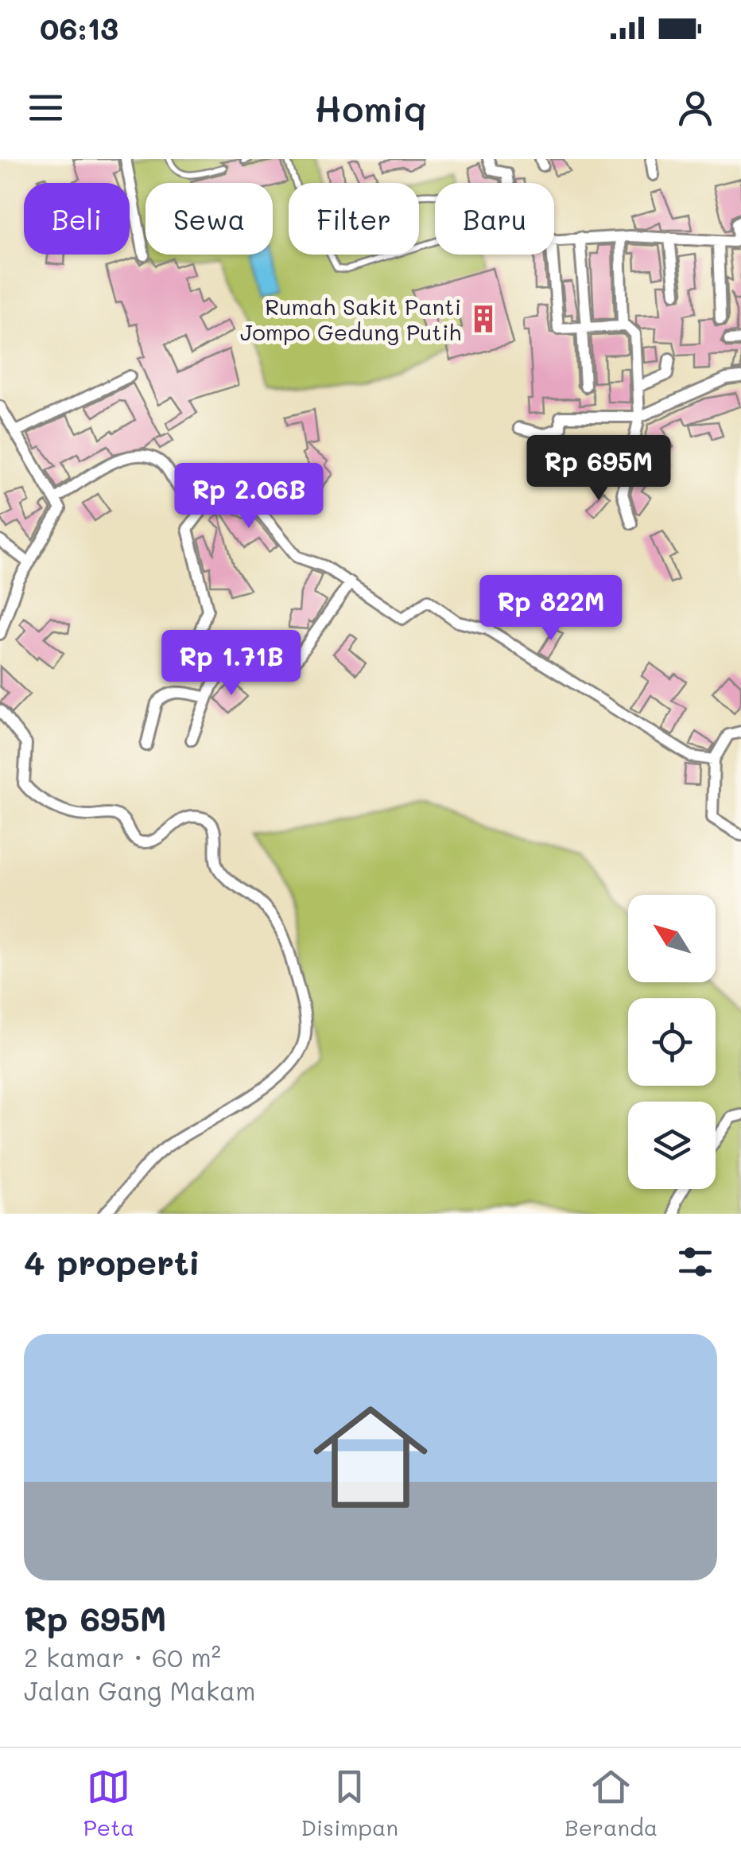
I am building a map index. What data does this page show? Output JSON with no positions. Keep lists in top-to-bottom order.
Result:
{
  "places": {
    "building": ["Rumah Sakit Panti Jompo Gedung Putih"]
  },
  "north": "top left",
  "page": {
    "status": "06:13",
    "header": "Homiq",
    "chip": [
      "Beli",
      "Sewa",
      "Filter",
      "Baru"
    ],
    "price": [
      "Rp 695M",
      "Rp 2.06B",
      "Rp 822M",
      "Rp 1.71B"
    ],
    "heading": "4 properti",
    "list": [
      {
        "name": "Rp 695M",
        "note": "2 kamar · 60 m² · Jalan Gang Makam"
      }
    ],
    "tabs": ["Peta", "Disimpan", "Beranda"]
  }
}
